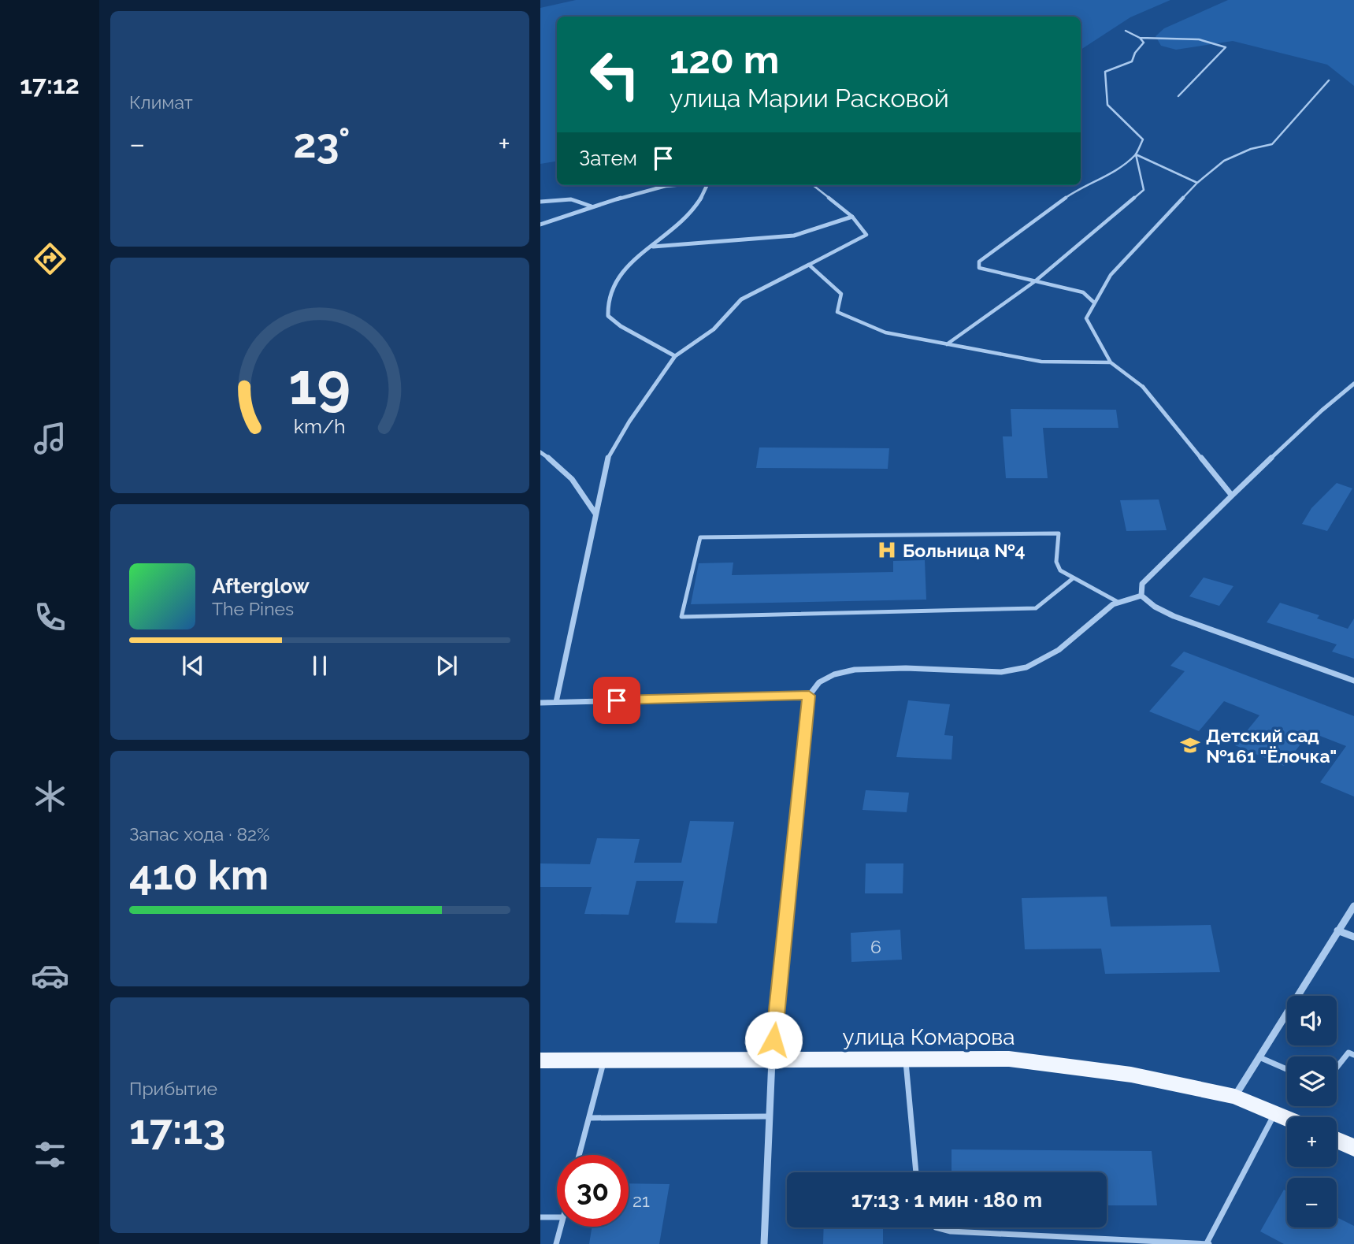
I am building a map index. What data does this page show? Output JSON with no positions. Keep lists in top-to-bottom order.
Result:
{
  "streets": {
    "main road": ["улица Комарова"]
  },
  "places": {
    "hospital": ["Больница №4"],
    "school or university": ["Детский сад №161 \"Ёлочка\""]
  },
  "house_numbers": ["6", "21"],
  "page": {
    "tabs": "17:12",
    "tile": [
      "Климат",
      ["Запас хода · 82%", "410 km"],
      ["Прибытие", "17:13"]
    ],
    "turn": ["120 m", "улица Марии Расковой"],
    "heat": ["−", "23°", "+"],
    "then": "Затем",
    "song": ["Afterglow", "The Pines"],
    "map_buttons": ["+", "−"],
    "limit": "30",
    "trip": "17:13 · 1 мин · 180 m",
    "gauge": ["19", "km/h"]
  }
}
